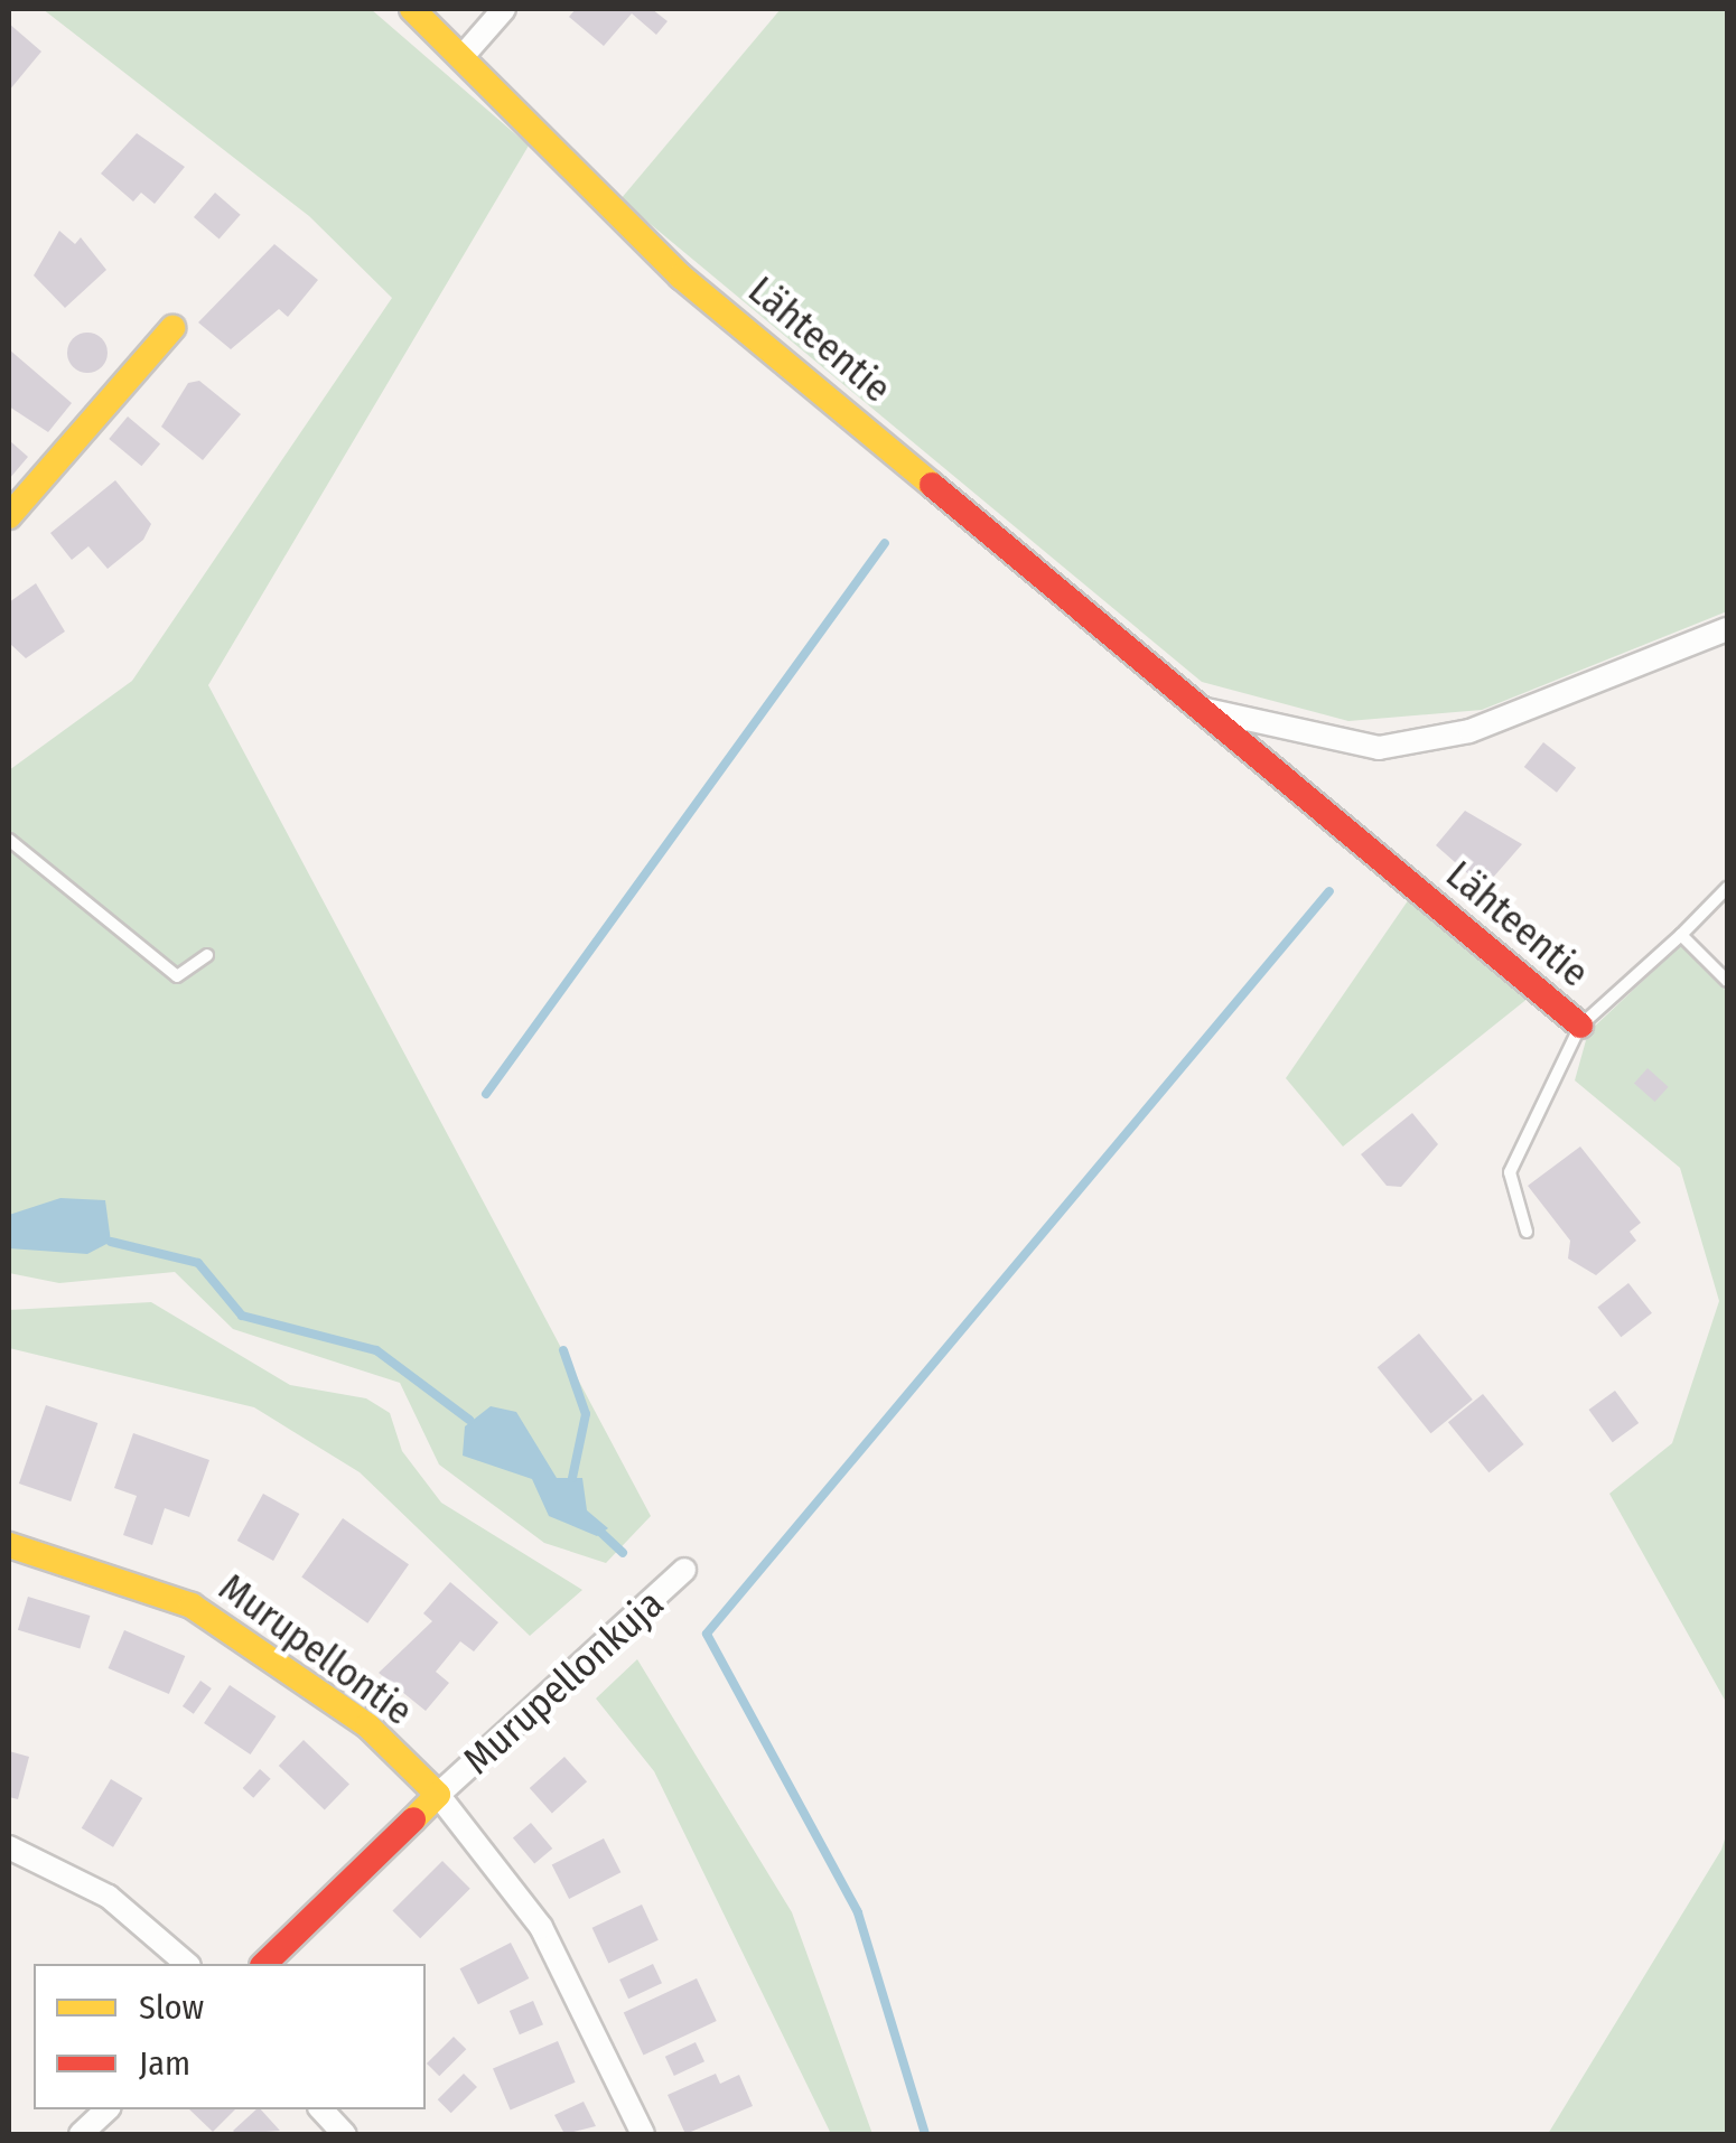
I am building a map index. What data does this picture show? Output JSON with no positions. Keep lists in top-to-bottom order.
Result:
{
  "streets": {
    "street": ["Lähteentie", "Murupellontie", "Murupellonkuja"]
  },
  "crossings": [
    ["Murupellontie", "Murupellonkuja"]
  ],
  "legend": ["Slow", "Jam"]
}
